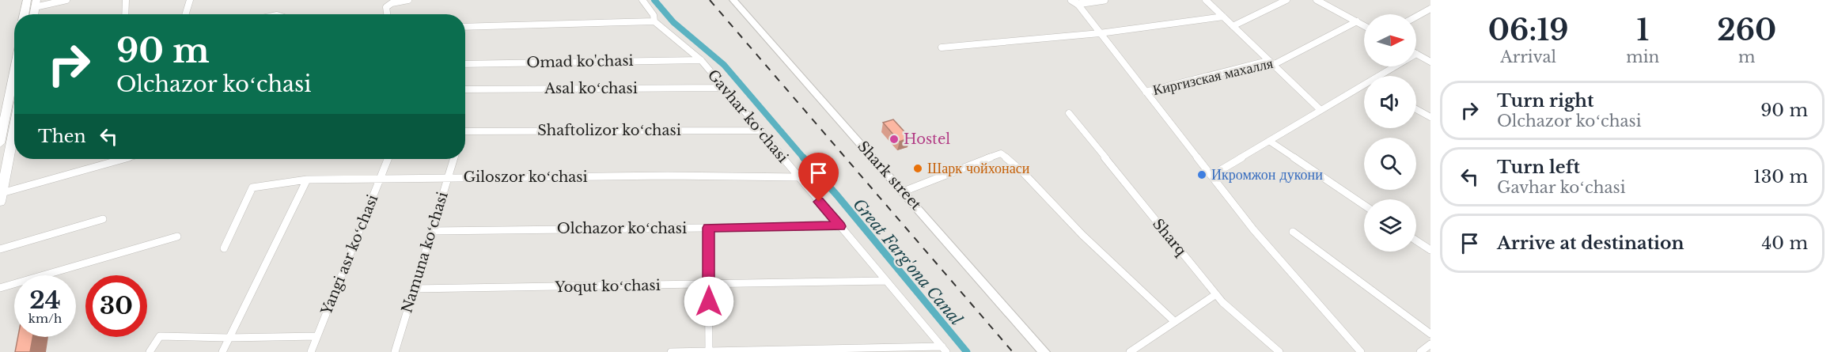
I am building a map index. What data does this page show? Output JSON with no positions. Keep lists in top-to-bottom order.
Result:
{
  "streets": {
    "main road": ["Shark street"],
    "street": [
      "Omad ko'chasi",
      "Киргизская махалля",
      "Asal koʻchasi",
      "Gavhar koʻchasi",
      "Shaftolizor koʻchasi",
      "Giloszor koʻchasi",
      "Olchazor koʻchasi",
      "Sharq",
      "Namuna koʻchasi",
      "Yangi asr koʻchasi",
      "Yoqut koʻchasi"
    ]
  },
  "crossings": [
    ["Omad ko'chasi", "Gavhar koʻchasi"],
    ["Asal koʻchasi", "Gavhar koʻchasi"],
    ["Gavhar koʻchasi", "Shaftolizor koʻchasi"],
    ["Gavhar koʻchasi", "Giloszor koʻchasi"],
    ["Gavhar koʻchasi", "Olchazor koʻchasi"],
    ["Gavhar koʻchasi", "Yoqut koʻchasi"],
    ["Giloszor koʻchasi", "Namuna koʻchasi"],
    ["Giloszor koʻchasi", "Yangi asr koʻchasi"],
    ["Olchazor koʻchasi", "Namuna koʻchasi"],
    ["Namuna koʻchasi", "Yoqut koʻchasi"]
  ],
  "water": ["Great Farg'ona Canal"],
  "places": ["Hostel", "Шарк чойхонаси", "Икромжон дукони"],
  "north": "right",
  "page": {
    "eta": [
      "06:19",
      "Arrival",
      "1",
      "min",
      "260",
      "m"
    ],
    "turn": ["90 m", "Olchazor koʻchasi"],
    "list": [
      {
        "name": "Turn right",
        "note": "Olchazor koʻchasi",
        "value": "90 m"
      },
      {
        "name": "Turn left",
        "note": "Gavhar koʻchasi",
        "value": "130 m"
      },
      {
        "name": "Arrive at destination",
        "value": "40 m"
      }
    ],
    "then": "Then",
    "speed": "24 km/h",
    "limit": "30"
  }
}
